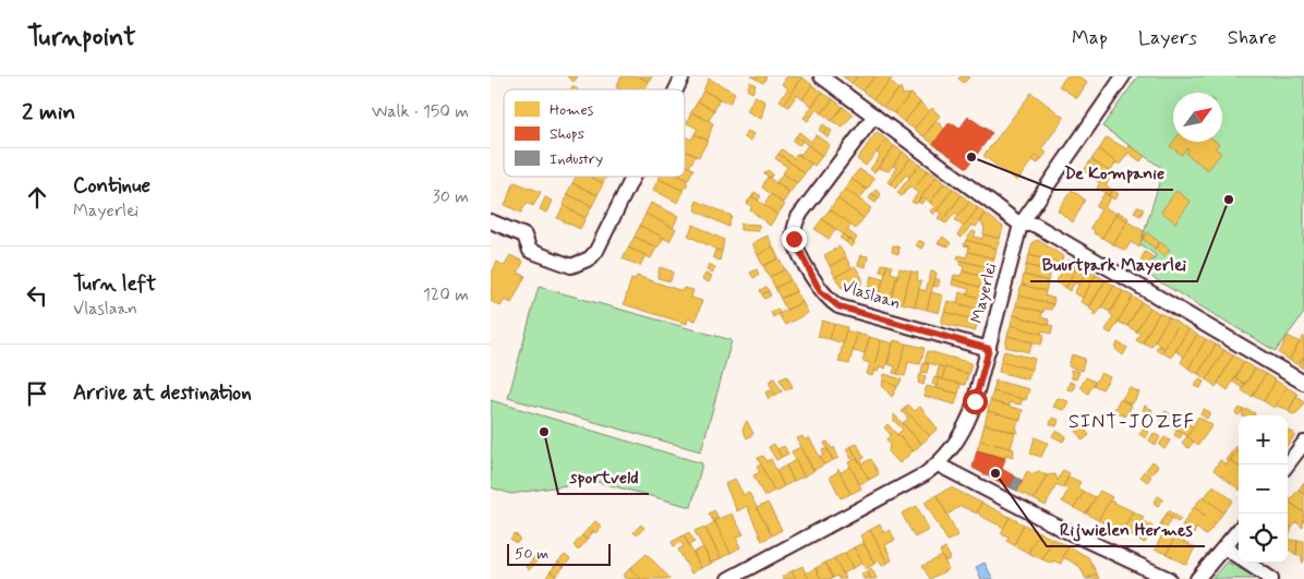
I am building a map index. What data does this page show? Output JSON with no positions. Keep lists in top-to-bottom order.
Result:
{
  "streets": {
    "street": ["Mayerlei", "Vlaslaan"]
  },
  "crossings": [
    ["Mayerlei", "Vlaslaan"]
  ],
  "districts": ["SINT-JOZEF"],
  "places": [
    "De Kompanie",
    "Buurtpark Mayerlei",
    "sportveld",
    "Rijwielen Hermes"
  ],
  "legend": ["Homes", "Shops", "Industry"],
  "scale_bar": "50 m",
  "north": "top right",
  "page": {
    "header": "Turnpoint",
    "nav": ["Map", "Layers", "Share"],
    "heading": ["2 min", "Walk · 150 m"],
    "list": [
      ["Continue", "Mayerlei", "30 m"],
      ["Turn left", "Vlaslaan", "120 m"],
      "Arrive at destination"
    ],
    "map_buttons": ["+", "−"],
    "scale": "50 m"
  }
}
